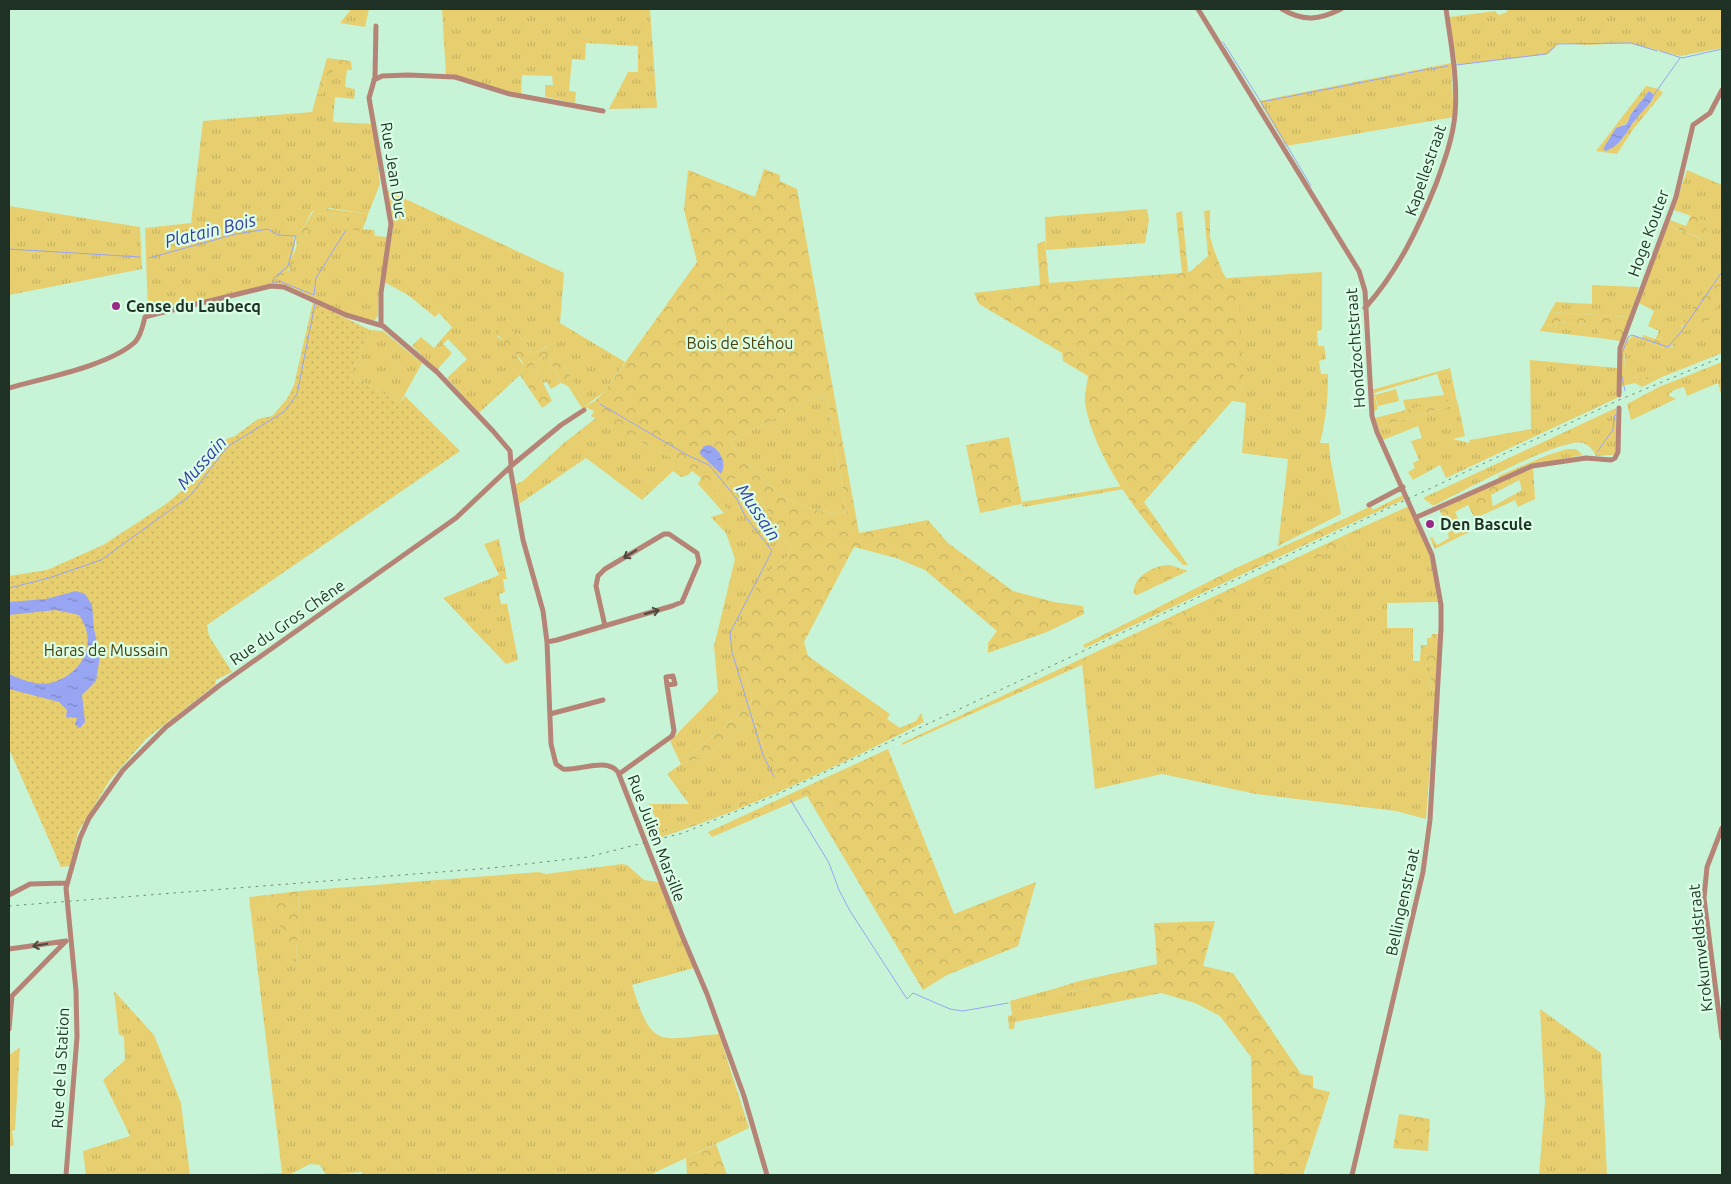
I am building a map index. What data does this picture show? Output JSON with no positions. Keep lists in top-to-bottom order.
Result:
{
  "streets": {
    "street": [
      "Rue Jean Duc",
      "Kapellestraat",
      "Hoge Kouter",
      "Hondzochtstraat",
      "Rue du Gros Chêne",
      "Rue Julien Marsille",
      "Bellingenstraat",
      "Krokumveldstraat",
      "Rue de la Station"
    ]
  },
  "crossings": [
    ["Kapellestraat", "Hondzochtstraat"],
    ["Hondzochtstraat", "Bellingenstraat"],
    ["Rue du Gros Chêne", "Rue Julien Marsille"],
    ["Rue du Gros Chêne", "Rue de la Station"]
  ],
  "water": ["Platain Bois", "Mussain"],
  "parks": ["Bois de Stéhou", "Haras de Mussain"],
  "places": ["Cense du Laubecq", "Den Bascule"]
}
